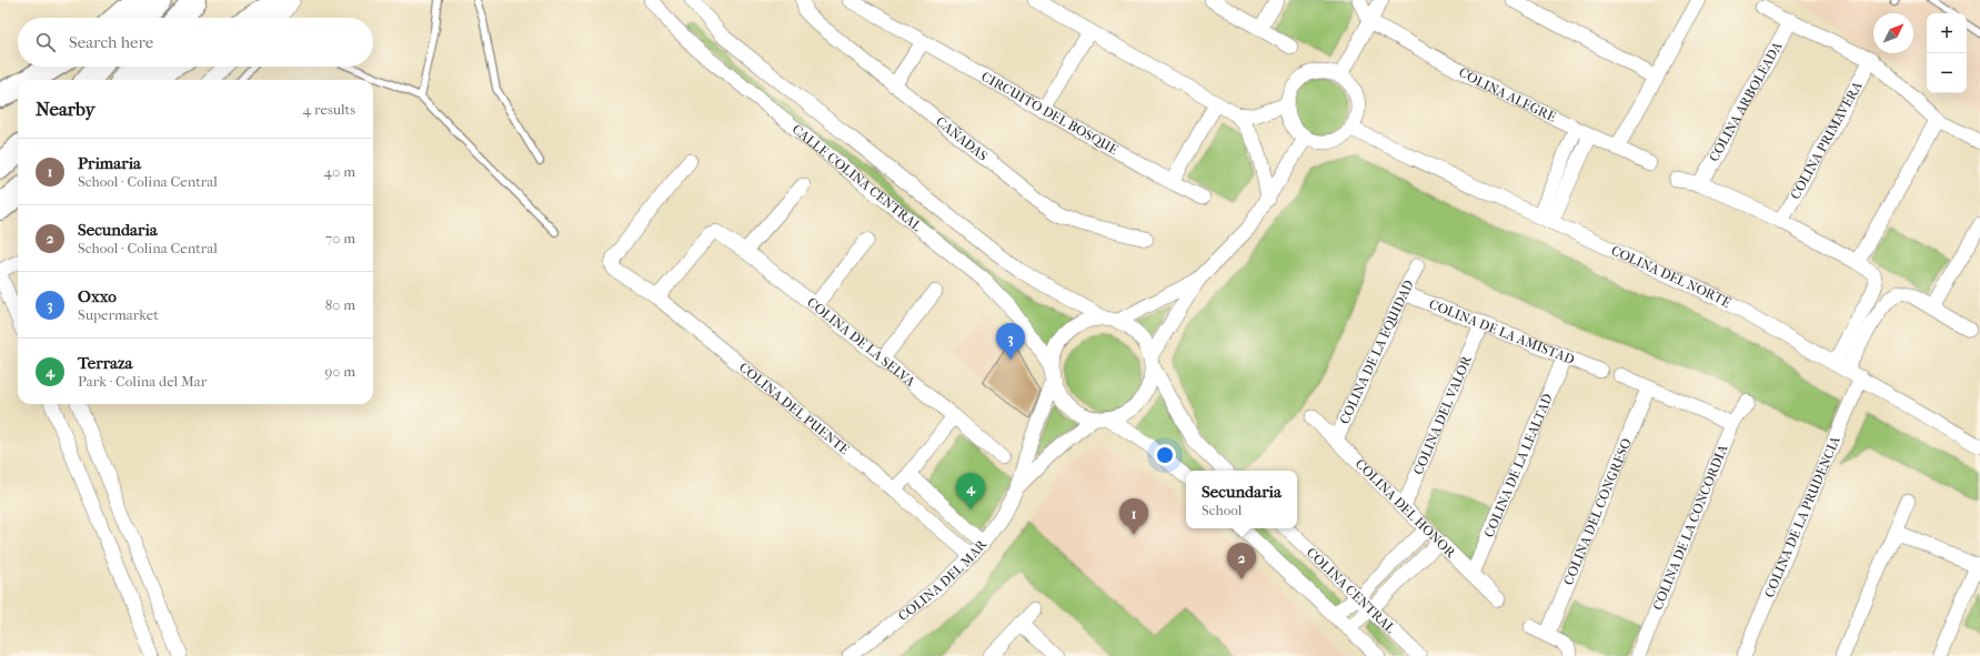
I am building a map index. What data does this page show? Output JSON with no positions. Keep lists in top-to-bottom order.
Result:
{
  "streets": {
    "street": [
      "COLINA ALEGRE",
      "COLINA ARBOLEADA",
      "CIRCUITO DEL BOSQUE",
      "CAÑADAS",
      "COLINA PRIMAVERA",
      "CALLE COLINA CENTRAL",
      "COLINA DEL NORTE",
      "COLINA DE LA AMISTAD",
      "COLINA DE LA SELVA",
      "COLINA DE LA EQUIDAD",
      "COLINA DEL PUENTE",
      "COLINA DEL VALOR",
      "COLINA DE LA LEALTAD",
      "COLINA DEL HONOR",
      "COLINA DEL CONGRESO",
      "COLINA DE LA PRUDENCIA",
      "COLINA DE LA CONCORDIA",
      "COLINA DEL MAR",
      "COLINA CENTRAL"
    ]
  },
  "crossings": [
    ["CALLE COLINA CENTRAL", "COLINA DEL MAR"],
    ["COLINA DEL NORTE", "COLINA DE LA PRUDENCIA"],
    ["COLINA DE LA AMISTAD", "COLINA DE LA EQUIDAD"],
    ["COLINA DE LA AMISTAD", "COLINA DEL VALOR"],
    ["COLINA DE LA AMISTAD", "COLINA DE LA LEALTAD"],
    ["COLINA DE LA SELVA", "COLINA DEL PUENTE"],
    ["COLINA DE LA EQUIDAD", "COLINA DEL HONOR"],
    ["COLINA DEL PUENTE", "COLINA DEL MAR"],
    ["COLINA DEL VALOR", "COLINA DEL HONOR"],
    ["COLINA DE LA LEALTAD", "COLINA DEL HONOR"]
  ],
  "north": "top right",
  "page": {
    "map_buttons": ["+", "−"],
    "search": "Search here",
    "heading": ["Nearby", "4 results"],
    "list": [
      {
        "mark": "1",
        "name": "Primaria",
        "note": "School · Colina Central",
        "value": "40 m"
      },
      {
        "mark": "2",
        "name": "Secundaria",
        "note": "School · Colina Central",
        "value": "70 m"
      },
      {
        "mark": "3",
        "name": "Oxxo",
        "note": "Supermarket",
        "value": "80 m"
      },
      {
        "mark": "4",
        "name": "Terraza",
        "note": "Park · Colina del Mar",
        "value": "90 m"
      }
    ],
    "pins": [
      "3",
      "4",
      "1",
      "2"
    ],
    "popup": ["Secundaria", "School"]
  }
}
